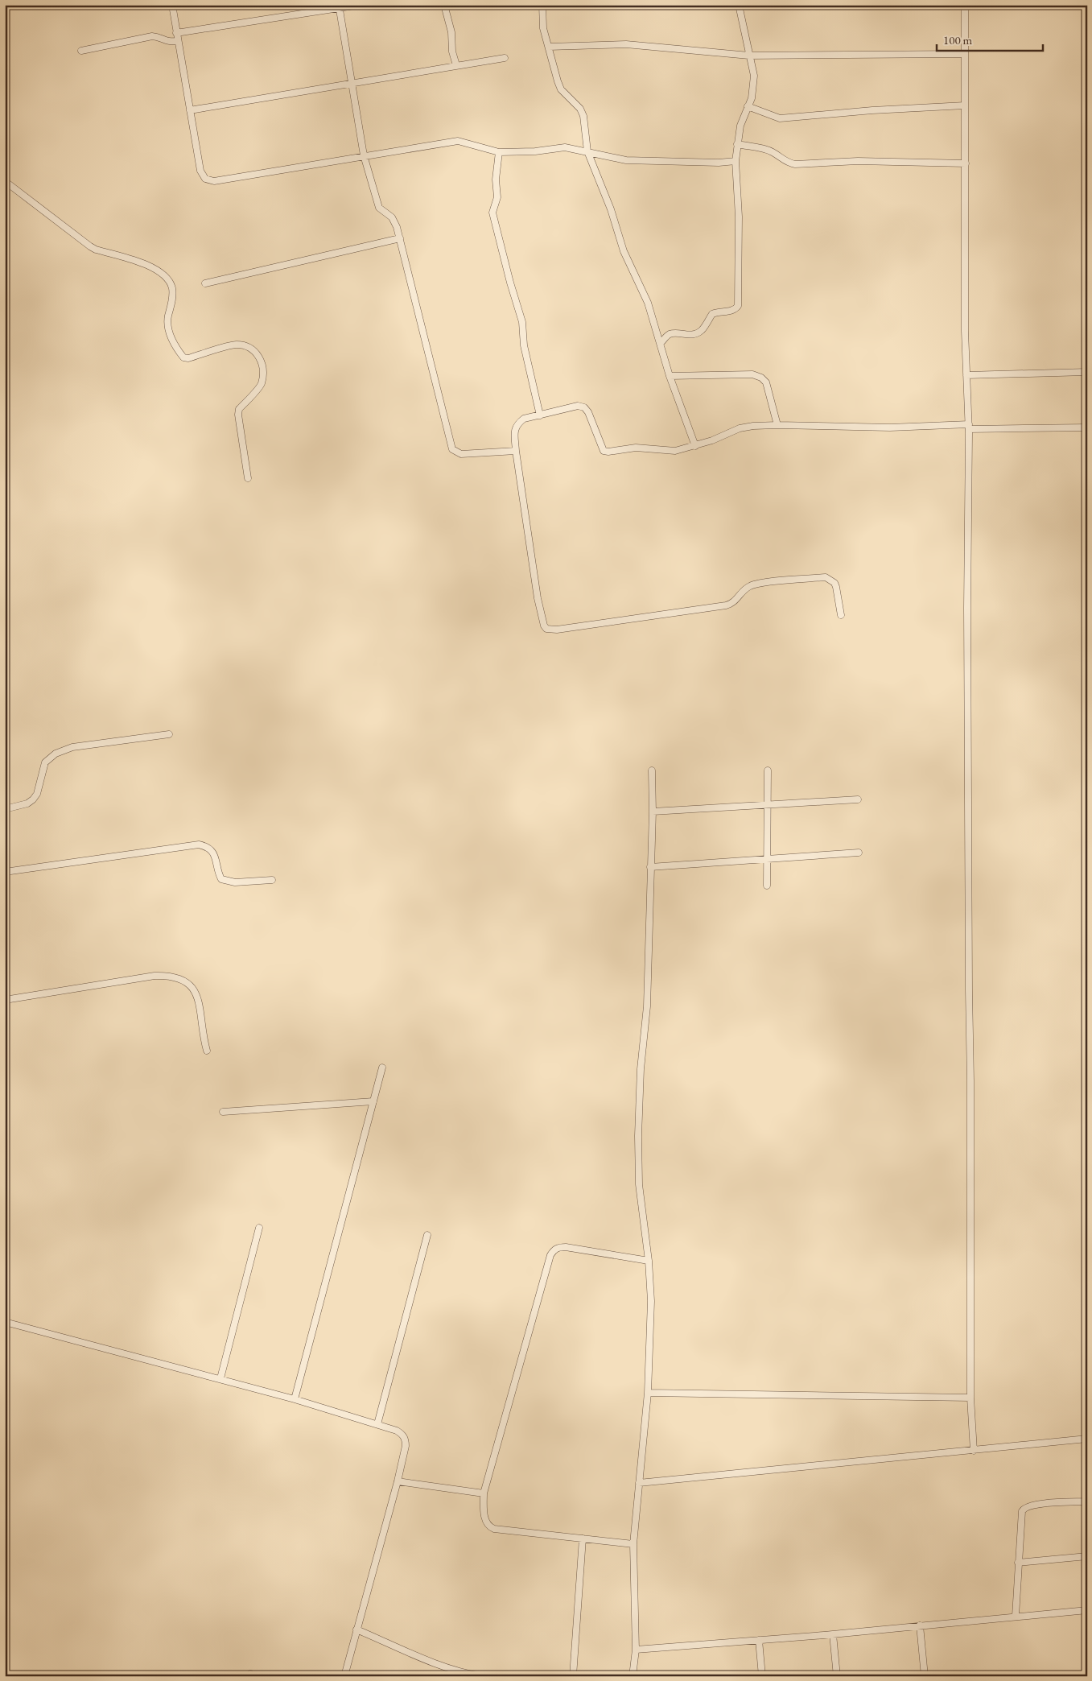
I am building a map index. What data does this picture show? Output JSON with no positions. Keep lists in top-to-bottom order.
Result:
{
  "scale_bar": "100 m"
}
